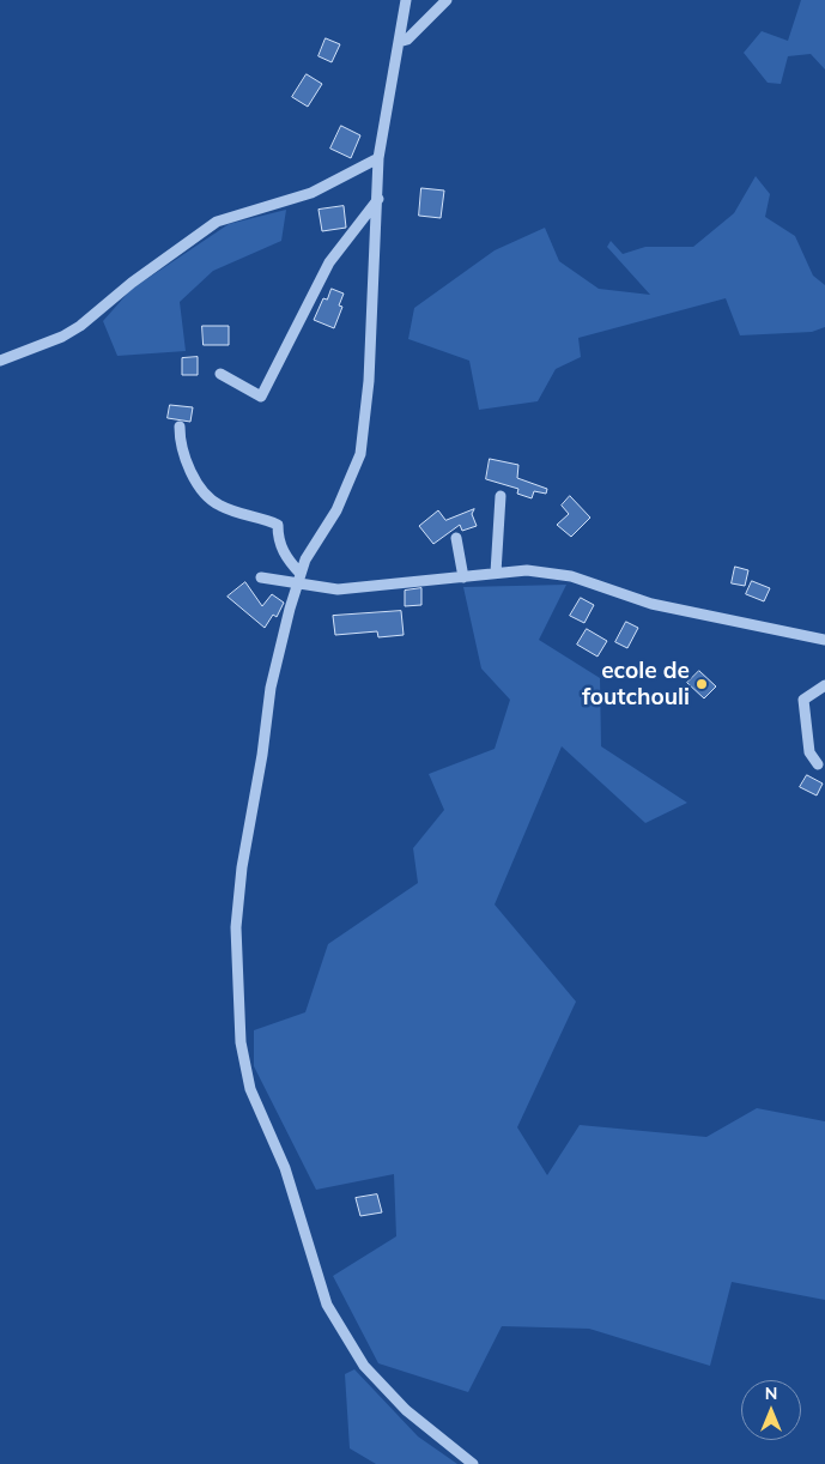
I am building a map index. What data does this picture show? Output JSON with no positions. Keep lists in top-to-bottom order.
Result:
{
  "places": ["ecole de foutchouli"],
  "north": "top"
}
